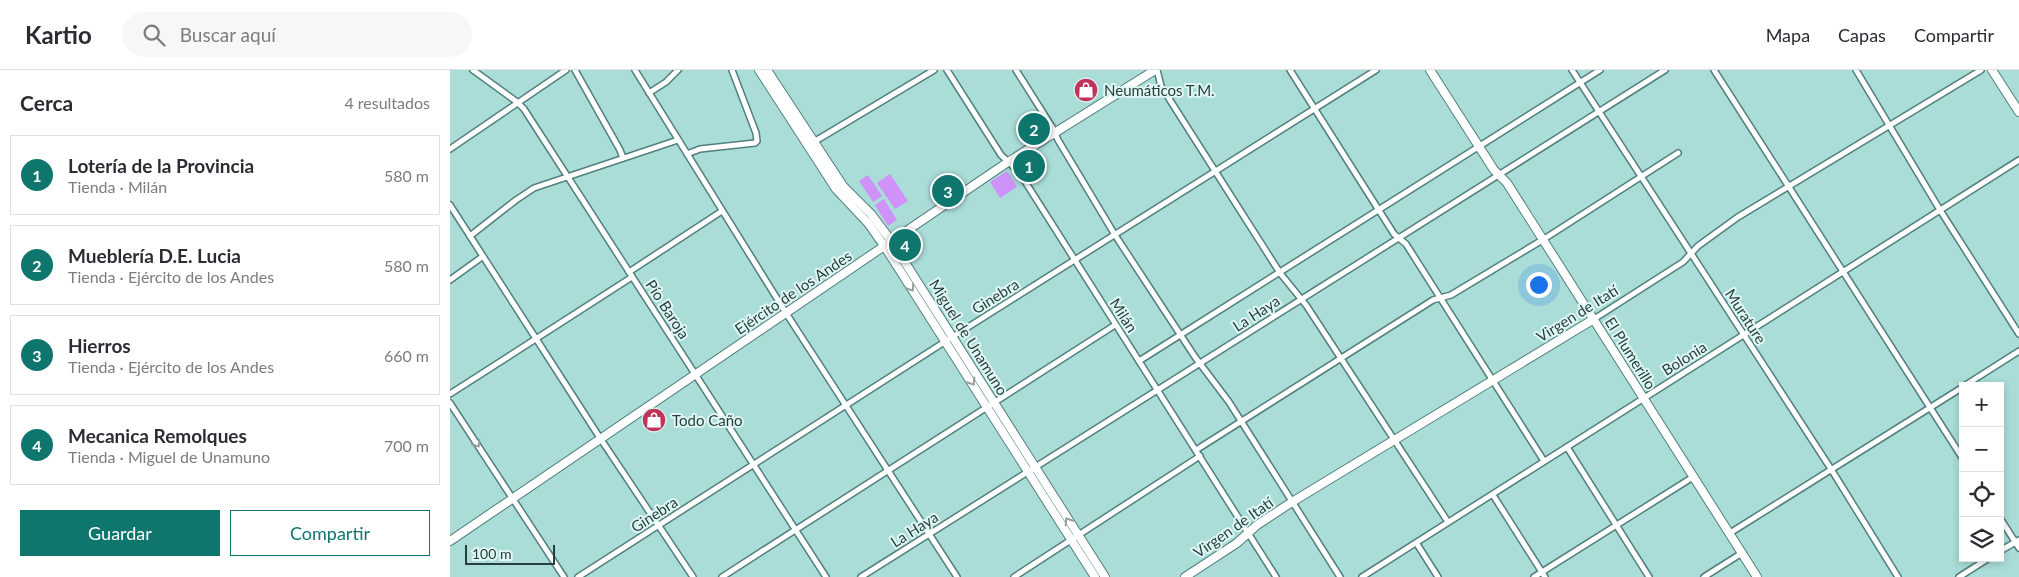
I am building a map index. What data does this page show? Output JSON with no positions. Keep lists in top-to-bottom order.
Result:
{
  "streets": {
    "street": [
      "Ejército de los Andes",
      "Ginebra",
      "Pío Baroja",
      "La Haya",
      "Virgen de Itatí",
      "Milán",
      "Murature",
      "Miguel de Unamuno",
      "El Plumerillo",
      "Bolonia"
    ]
  },
  "crossings": [
    ["Ejército de los Andes", "Pío Baroja"],
    ["Ejército de los Andes", "Milán"],
    ["Ejército de los Andes", "Miguel de Unamuno"],
    ["Ginebra", "Pío Baroja"],
    ["Ginebra", "Milán"],
    ["Ginebra", "Miguel de Unamuno"],
    ["La Haya", "Milán"],
    ["La Haya", "Murature"],
    ["La Haya", "Miguel de Unamuno"],
    ["La Haya", "El Plumerillo"],
    ["Virgen de Itatí", "Milán"],
    ["Virgen de Itatí", "Murature"],
    ["Virgen de Itatí", "El Plumerillo"],
    ["Murature", "Bolonia"],
    ["El Plumerillo", "Bolonia"]
  ],
  "places": {
    "shop": ["Neumáticos T.M.", "Todo Caño"]
  },
  "scale_bar": "100 m",
  "page": {
    "header": "Kartio",
    "search": "Buscar aquí",
    "nav": ["Mapa", "Capas", "Compartir"],
    "heading": ["Cerca", "4 resultados"],
    "pins": [
      "2",
      "1",
      "3",
      "4"
    ],
    "list": [
      {
        "mark": "1",
        "name": "Lotería de la Provincia",
        "note": "Tienda · Milán",
        "value": "580 m"
      },
      {
        "mark": "2",
        "name": "Mueblería D.E. Lucia",
        "note": "Tienda · Ejército de los Andes",
        "value": "580 m"
      },
      {
        "mark": "3",
        "name": "Hierros",
        "note": "Tienda · Ejército de los Andes",
        "value": "660 m"
      },
      {
        "mark": "4",
        "name": "Mecanica Remolques",
        "note": "Tienda · Miguel de Unamuno",
        "value": "700 m"
      }
    ],
    "map_buttons": ["+", "−"],
    "buttons": ["Guardar", "Compartir"],
    "scale": "100 m"
  }
}
